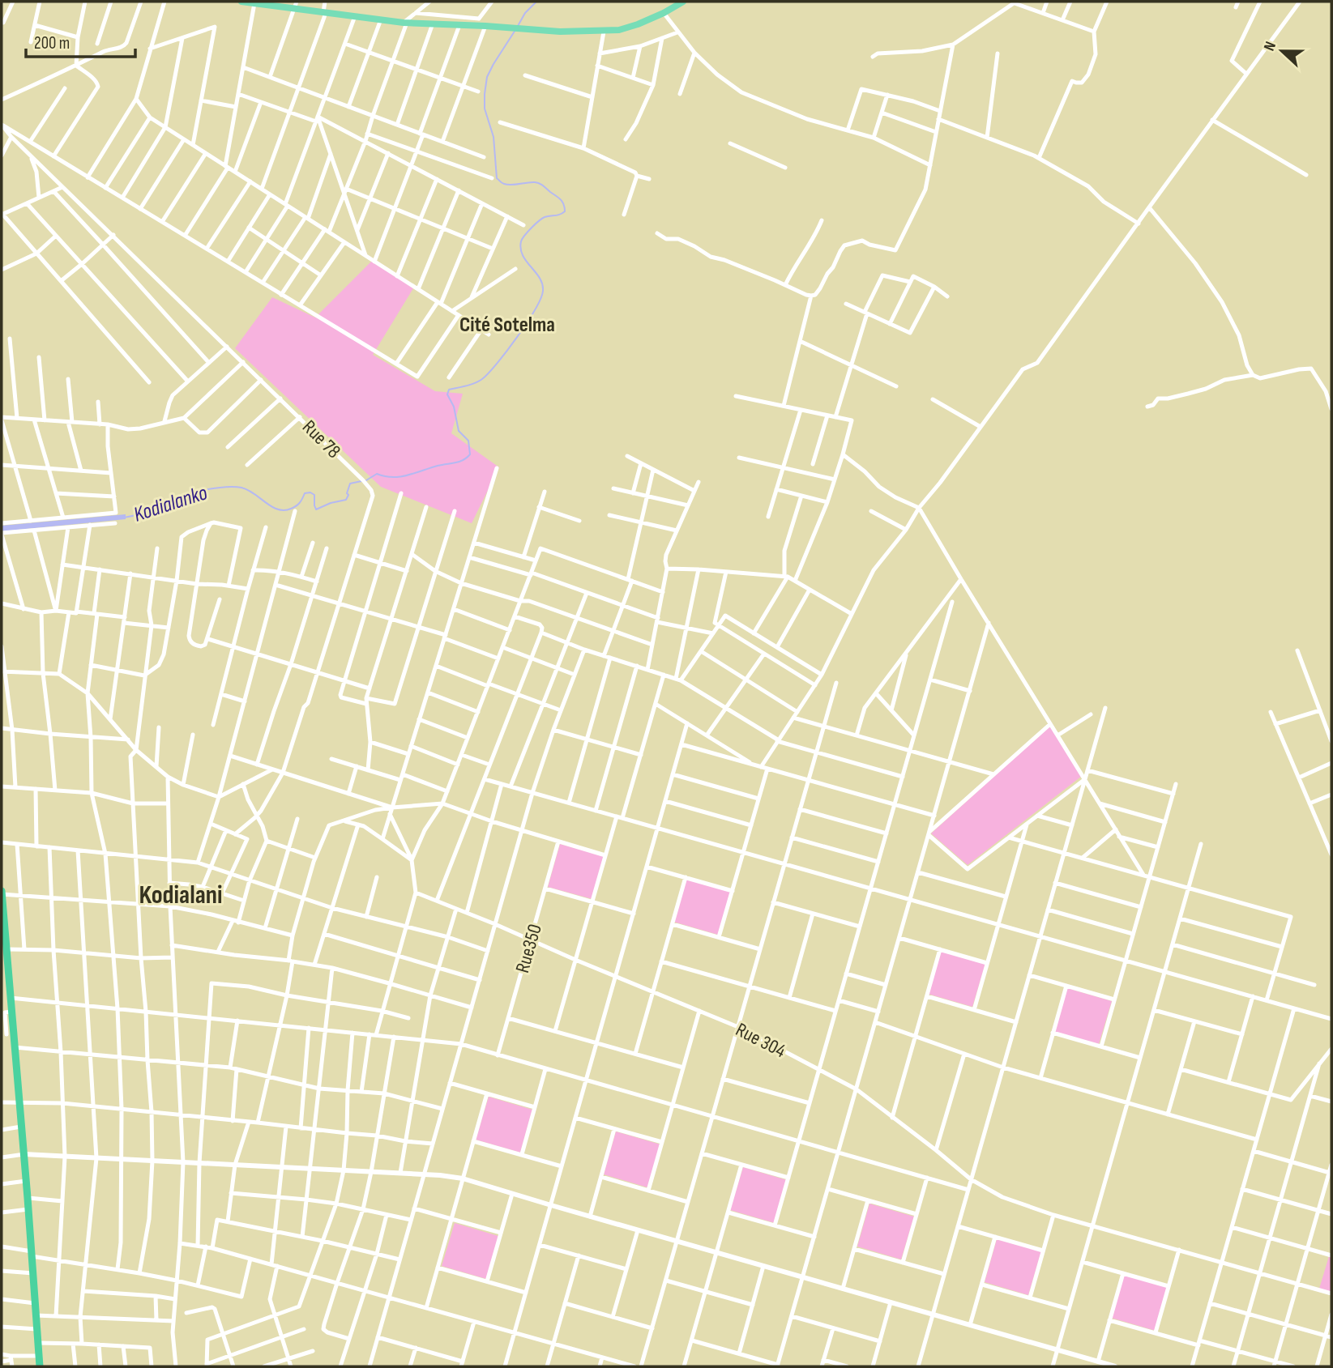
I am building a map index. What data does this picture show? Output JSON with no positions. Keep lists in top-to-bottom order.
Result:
{
  "streets": {
    "street": ["Rue 78", "Rue350", "Rue 304"]
  },
  "crossings": [
    ["Rue350", "Rue 304"]
  ],
  "districts": ["Cité Sotelma", "Kodialani"],
  "water": ["Kodialanko"],
  "scale_bar": "200 m",
  "north": "left"
}
